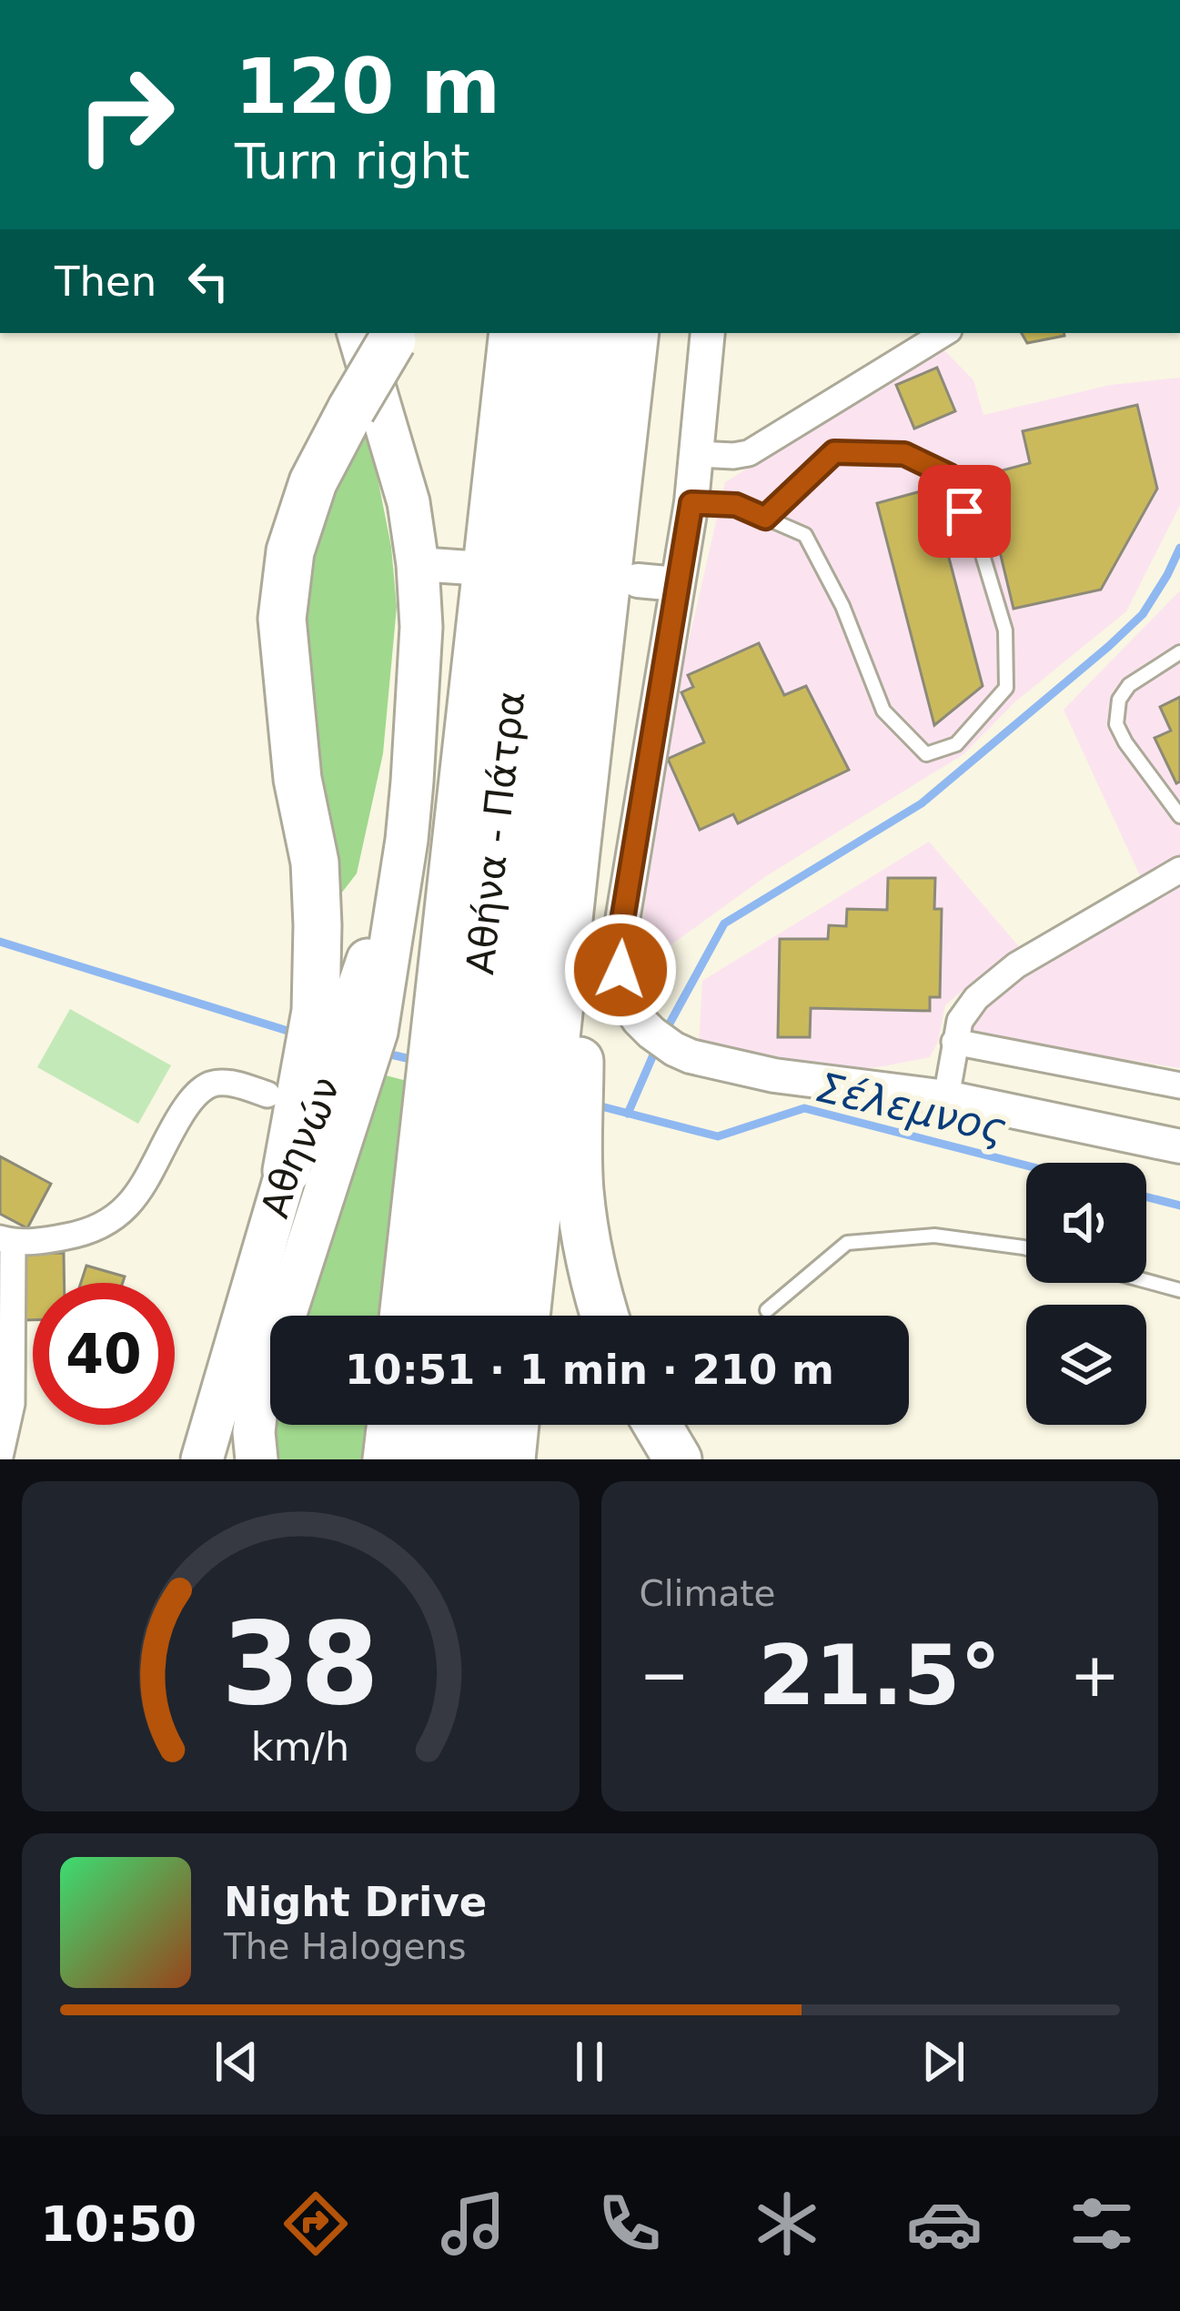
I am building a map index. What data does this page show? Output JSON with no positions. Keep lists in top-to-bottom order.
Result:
{
  "streets": {
    "highway": ["Αθήνα - Πάτρα"],
    "main road": ["Αθηνών"]
  },
  "water": ["Σέλεμνος"],
  "page": {
    "turn": ["120 m", "Turn right"],
    "then": "Then",
    "limit": "40",
    "trip": "10:51 · 1 min · 210 m",
    "tile": "Climate",
    "heat": ["−", "21.5°", "+"],
    "song": ["Night Drive", "The Halogens"],
    "tabs": "10:50",
    "gauge": ["38", "km/h"]
  }
}
